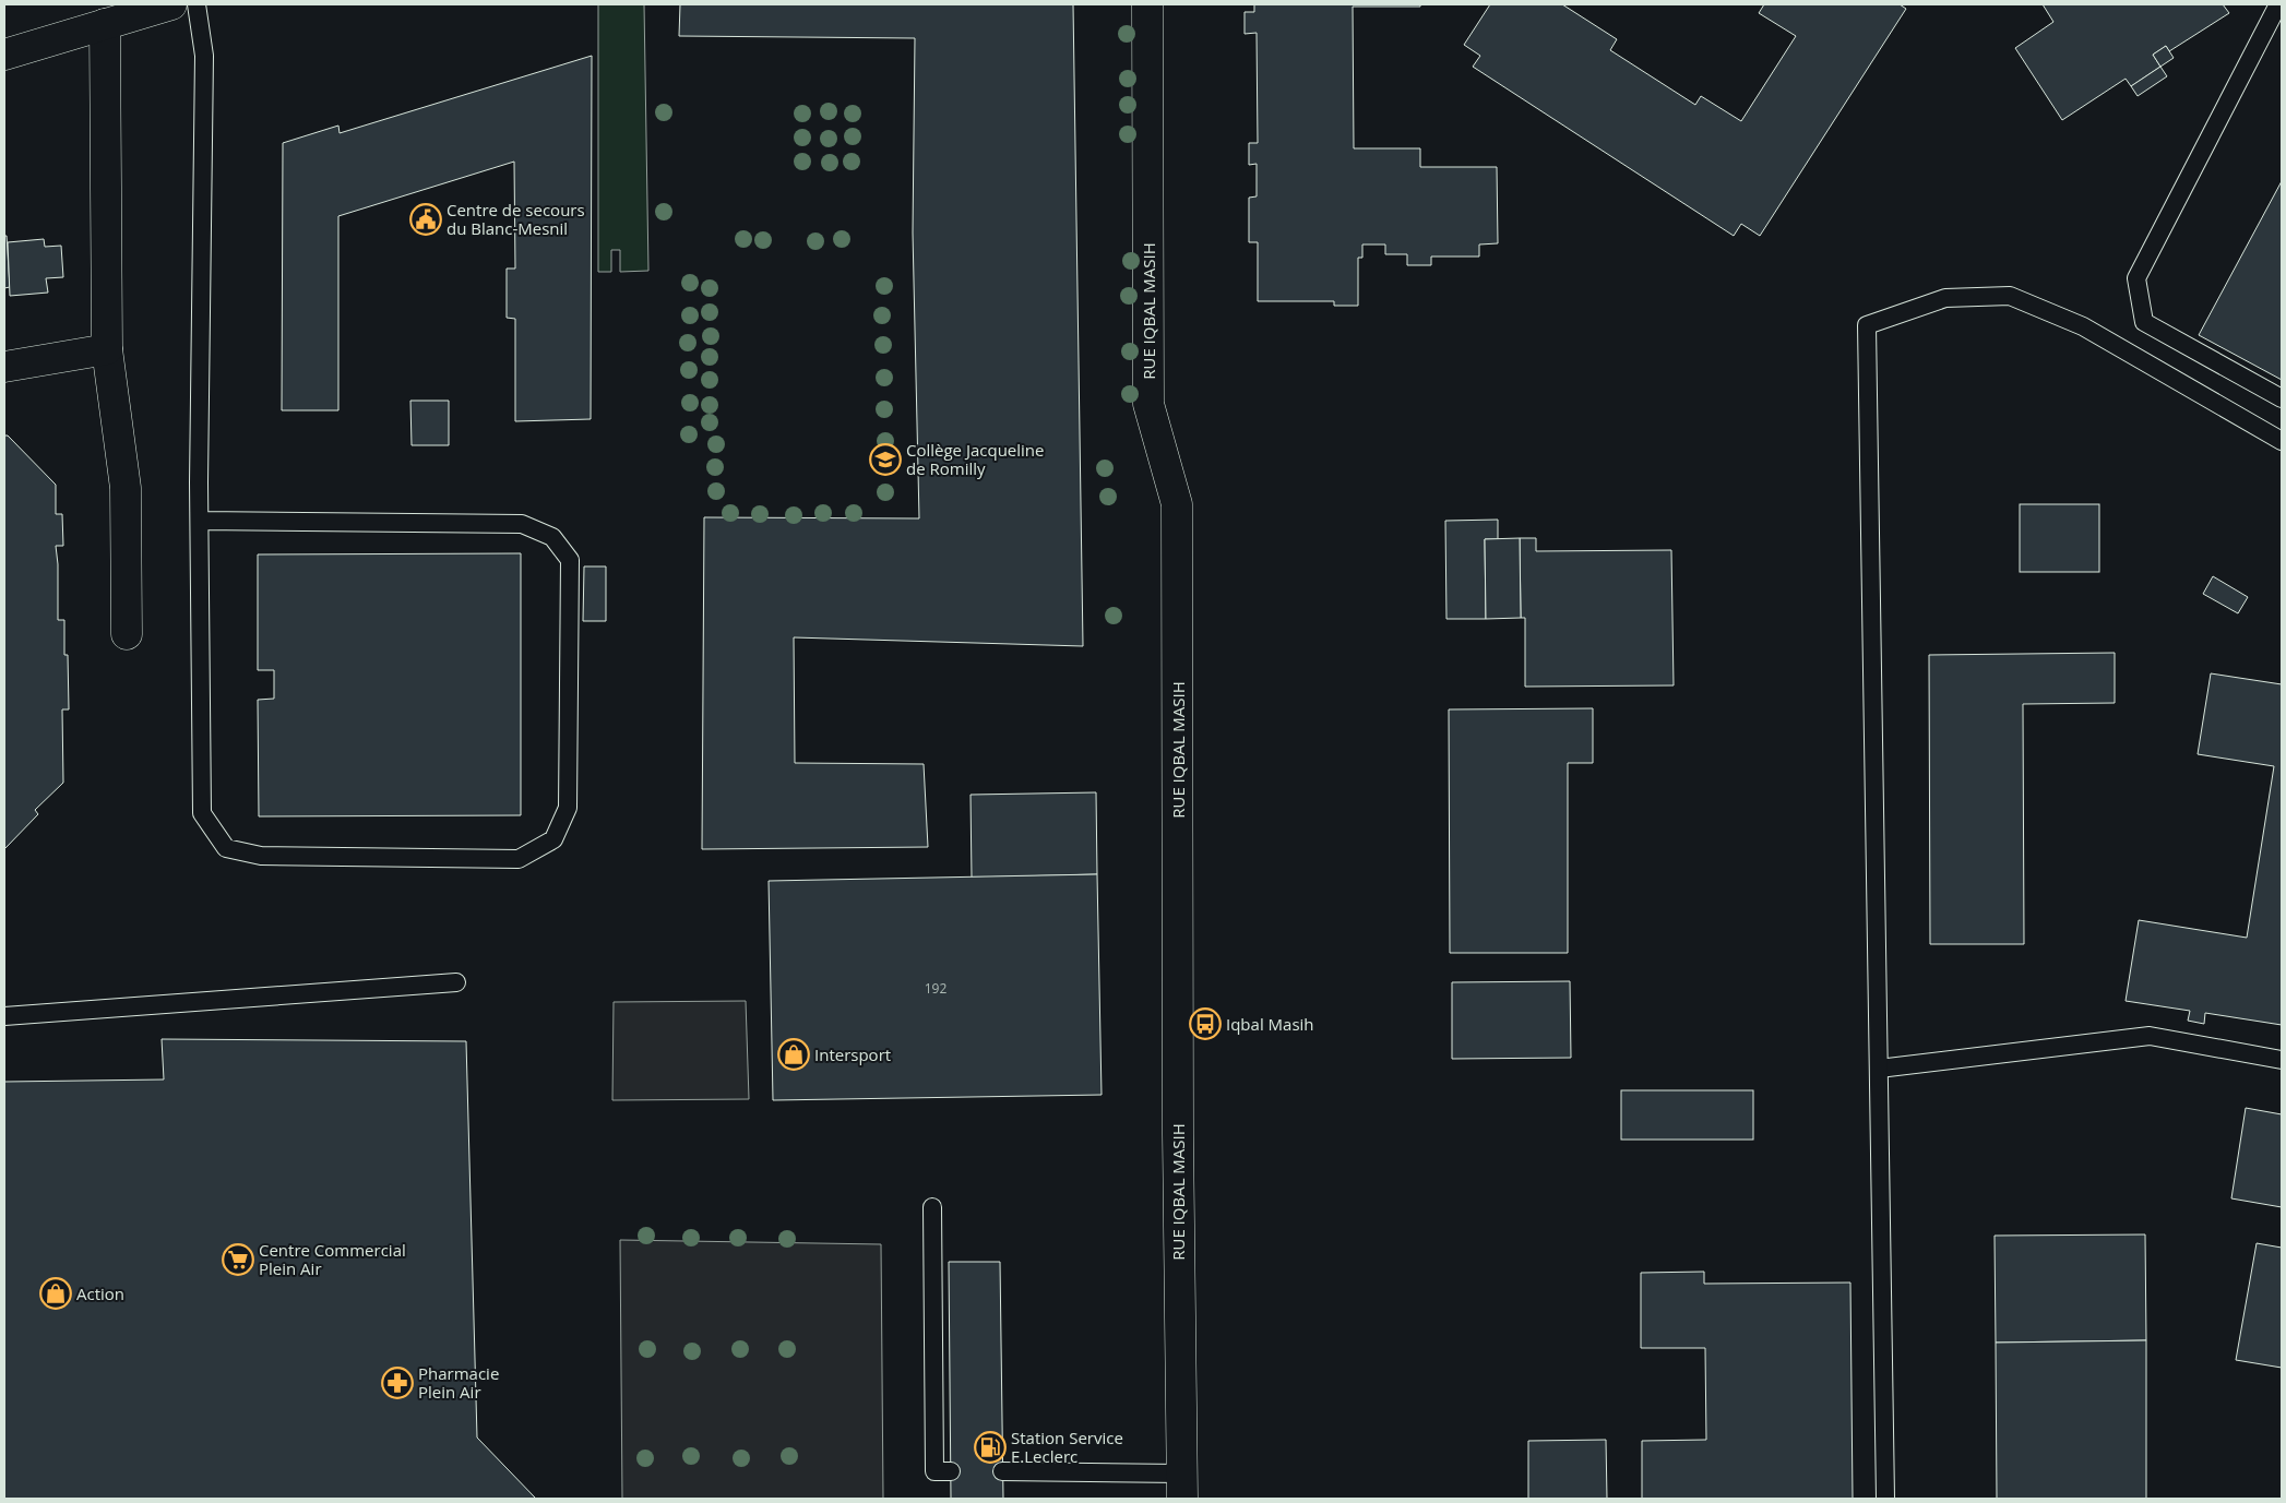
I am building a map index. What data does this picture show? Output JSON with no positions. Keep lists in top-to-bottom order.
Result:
{
  "streets": {
    "street": ["RUE IQBAL MASIH"]
  },
  "places": {
    "public building": ["Centre de secours du Blanc-Mesnil"],
    "school or university": ["Collège Jacqueline de Romilly"],
    "bus stop": ["Iqbal Masih"],
    "shop": ["Intersport", "Action"],
    "supermarket": ["Centre Commercial Plein Air"],
    "pharmacy": ["Pharmacie Plein Air"],
    "fuel station": ["Station Service E.Leclerc"]
  },
  "house_numbers": ["192"]
}
